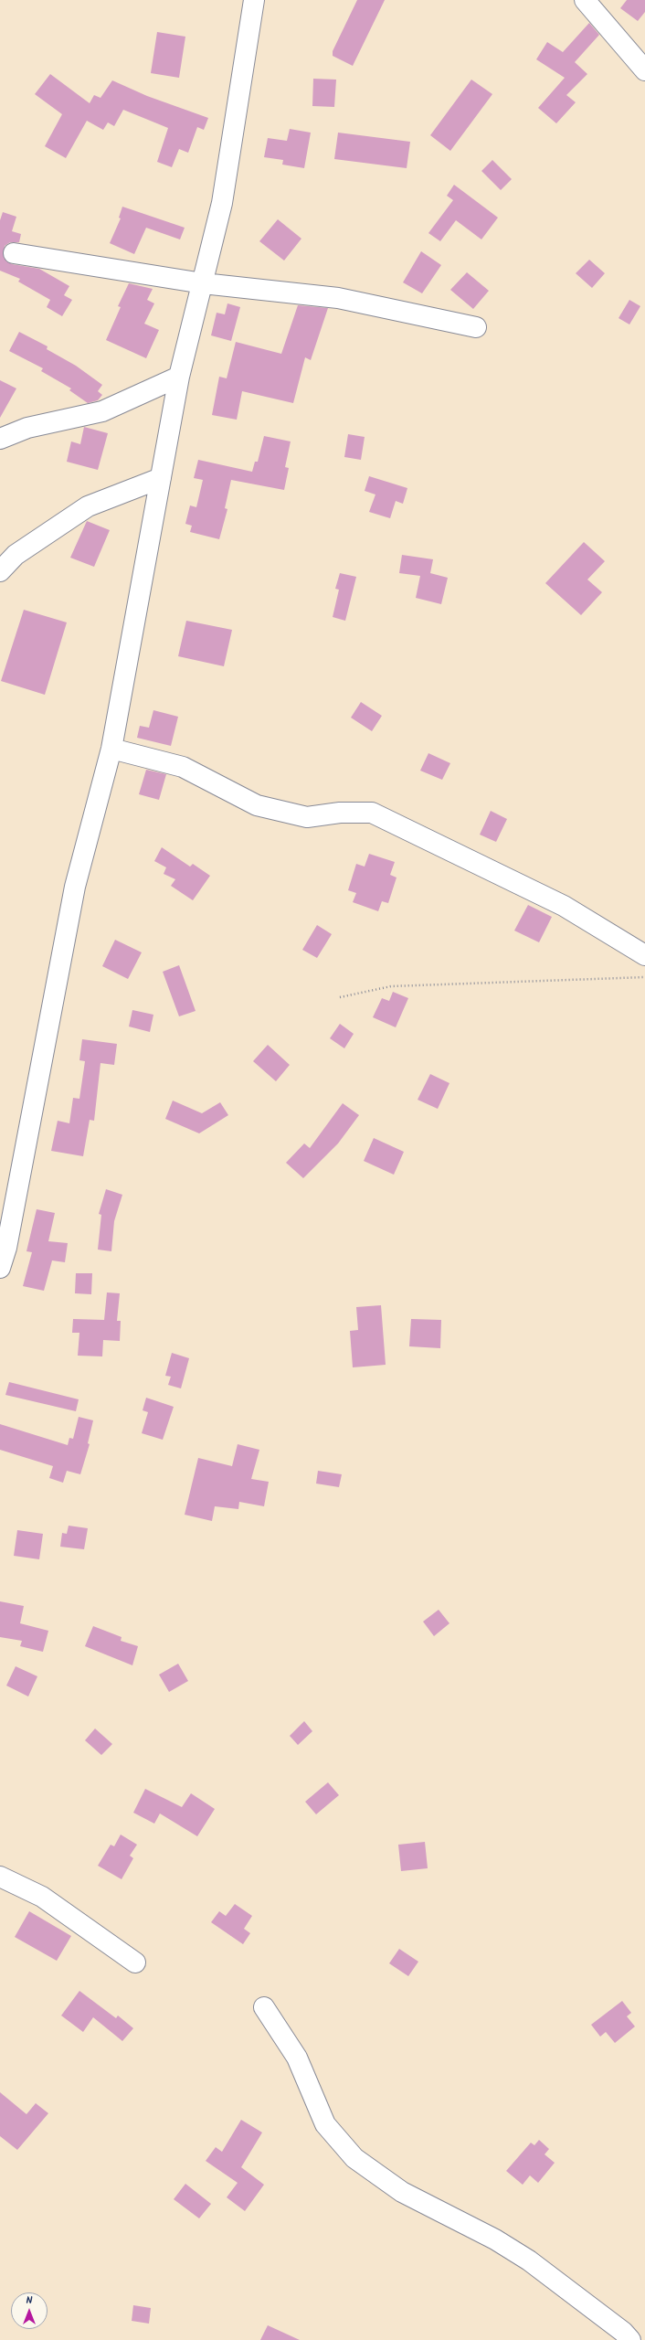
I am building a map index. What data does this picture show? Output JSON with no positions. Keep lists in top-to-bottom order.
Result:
{
  "north": "top"
}
